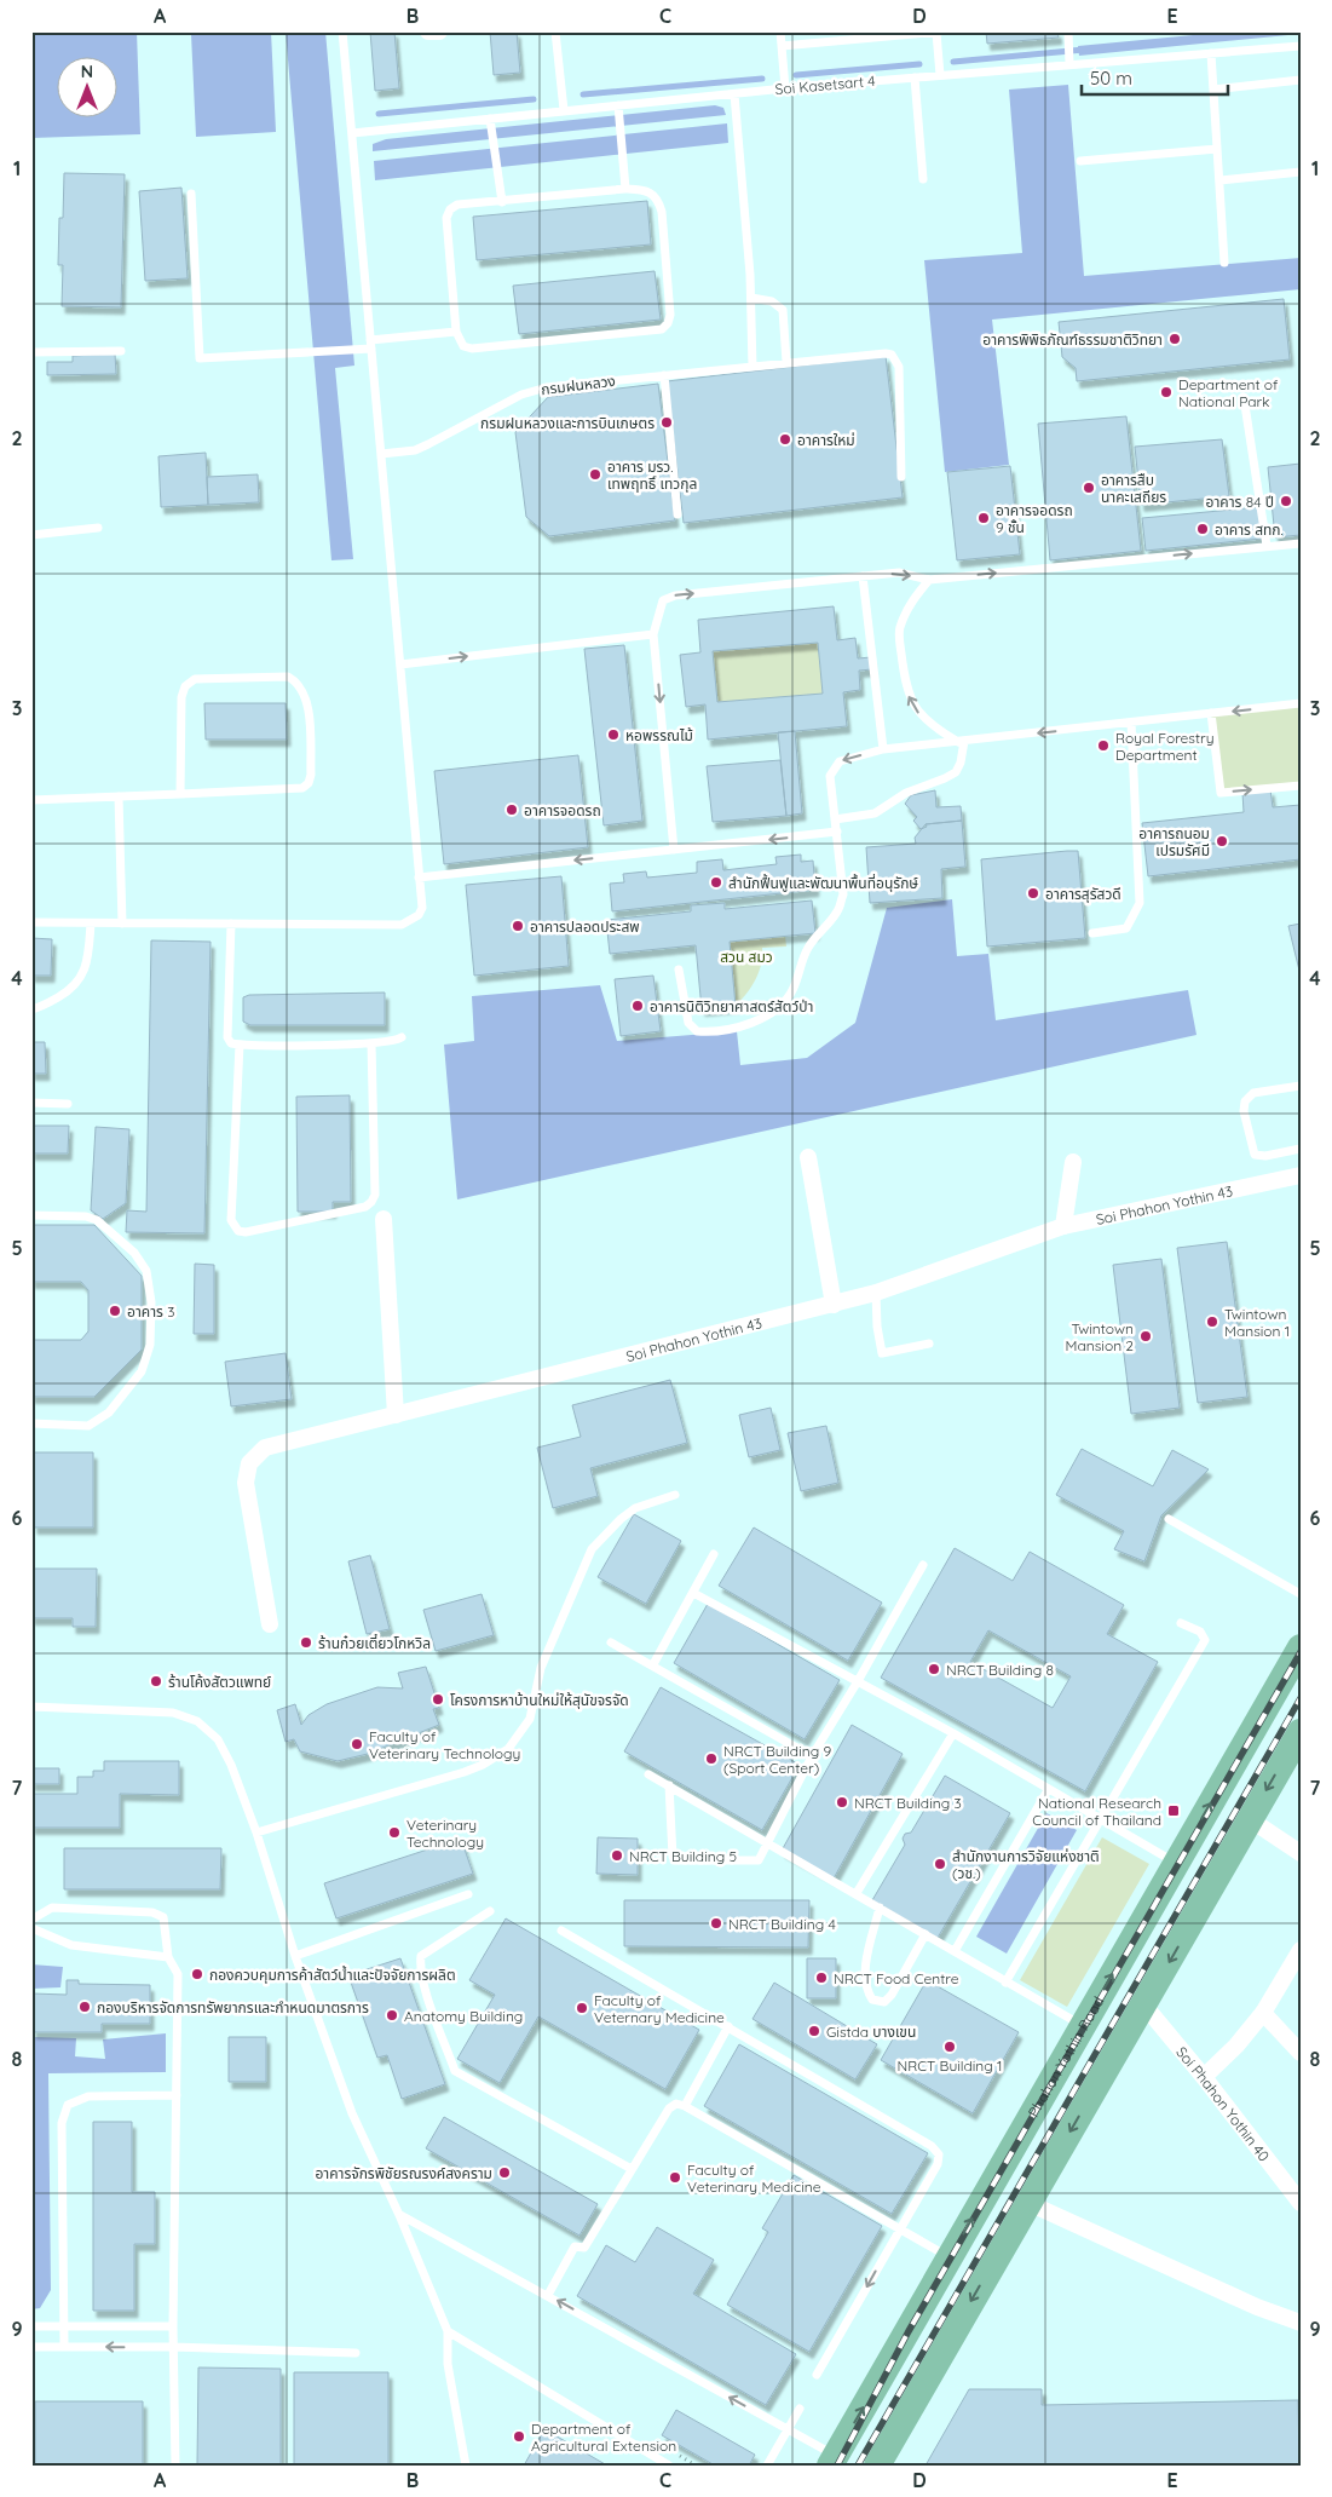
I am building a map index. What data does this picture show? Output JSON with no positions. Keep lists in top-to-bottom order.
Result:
{
  "streets": {
    "main road": ["Phahon Yothin Road"],
    "street": ["Soi Phahon Yothin 43", "Soi Phahon Yothin 40"],
    "lane": ["Soi Kasetsart 4", "กรมฝนหลวง"]
  },
  "parks": ["สวน สมว"],
  "places": {
    "other": [
      "อาคารพิพิธภัณฑ์ธรรมชาติวิทยา",
      "Department of National Park",
      "กรมฝนหลวงและการบินเกษตร",
      "อาคารใหม่",
      "อาคาร มรว. เทพฤทธิ์ เทวกุล",
      "อาคารสืบ นาคะเสถียร",
      "อาคาร 84 ปี",
      "อาคารจอดรถ 9 ชั้น",
      "อาคาร สทก.",
      "หอพรรณไม้",
      "Royal Forestry Department",
      "อาคารจอดรถ",
      "อาคารถนอม เปรมรัศมี",
      "สำนักฟื้นฟูและพัฒนาพื้นที่อนุรักษ์",
      "อาคารสุรัสวดี",
      "อาคารปลอดประสพ",
      "อาคารนิติวิทยาศาสตร์สัตว์ป่า",
      "อาคาร 3",
      "Twintown Mansion 1",
      "Twintown Mansion 2",
      "ร้านก๋วยเตี๋ยวโกหวิล",
      "NRCT Building 8",
      "ร้านโค้งสัตวแพทย์",
      "โครงการหาบ้านใหม่ให้สุนัขจรจัด",
      "Faculty of Veterinary Technology",
      "NRCT Building 9 (Sport Center)",
      "NRCT Building 3",
      "Veterinary Technology",
      "NRCT Building 5",
      "สำนักงานการวิจัยแห่งชาติ (วช.)",
      "NRCT Building 4",
      "กองควบคุมการค้าสัตว์น้ำและปัจจัยการผลิต",
      "NRCT Food Centre",
      "กองบริหารจัดการทรัพยากรและกำหนดมาตรการ",
      "Faculty of Veternary Medicine",
      "Anatomy Building",
      "Gistda บางเขน",
      "NRCT Building 1",
      "อาคารจักรพิชัยรณรงค์สงคราม",
      "Faculty of Veterinary Medicine",
      "Department of Agricultural Extension"
    ],
    "transit": ["National Research Council of Thailand"]
  },
  "scale_bar": "50 m",
  "north": "top",
  "grid": {
    "columns": [
      "A",
      "B",
      "C",
      "D",
      "E"
    ],
    "rows": [
      "1",
      "2",
      "3",
      "4",
      "5",
      "6",
      "7",
      "8",
      "9"
    ]
  }
}
